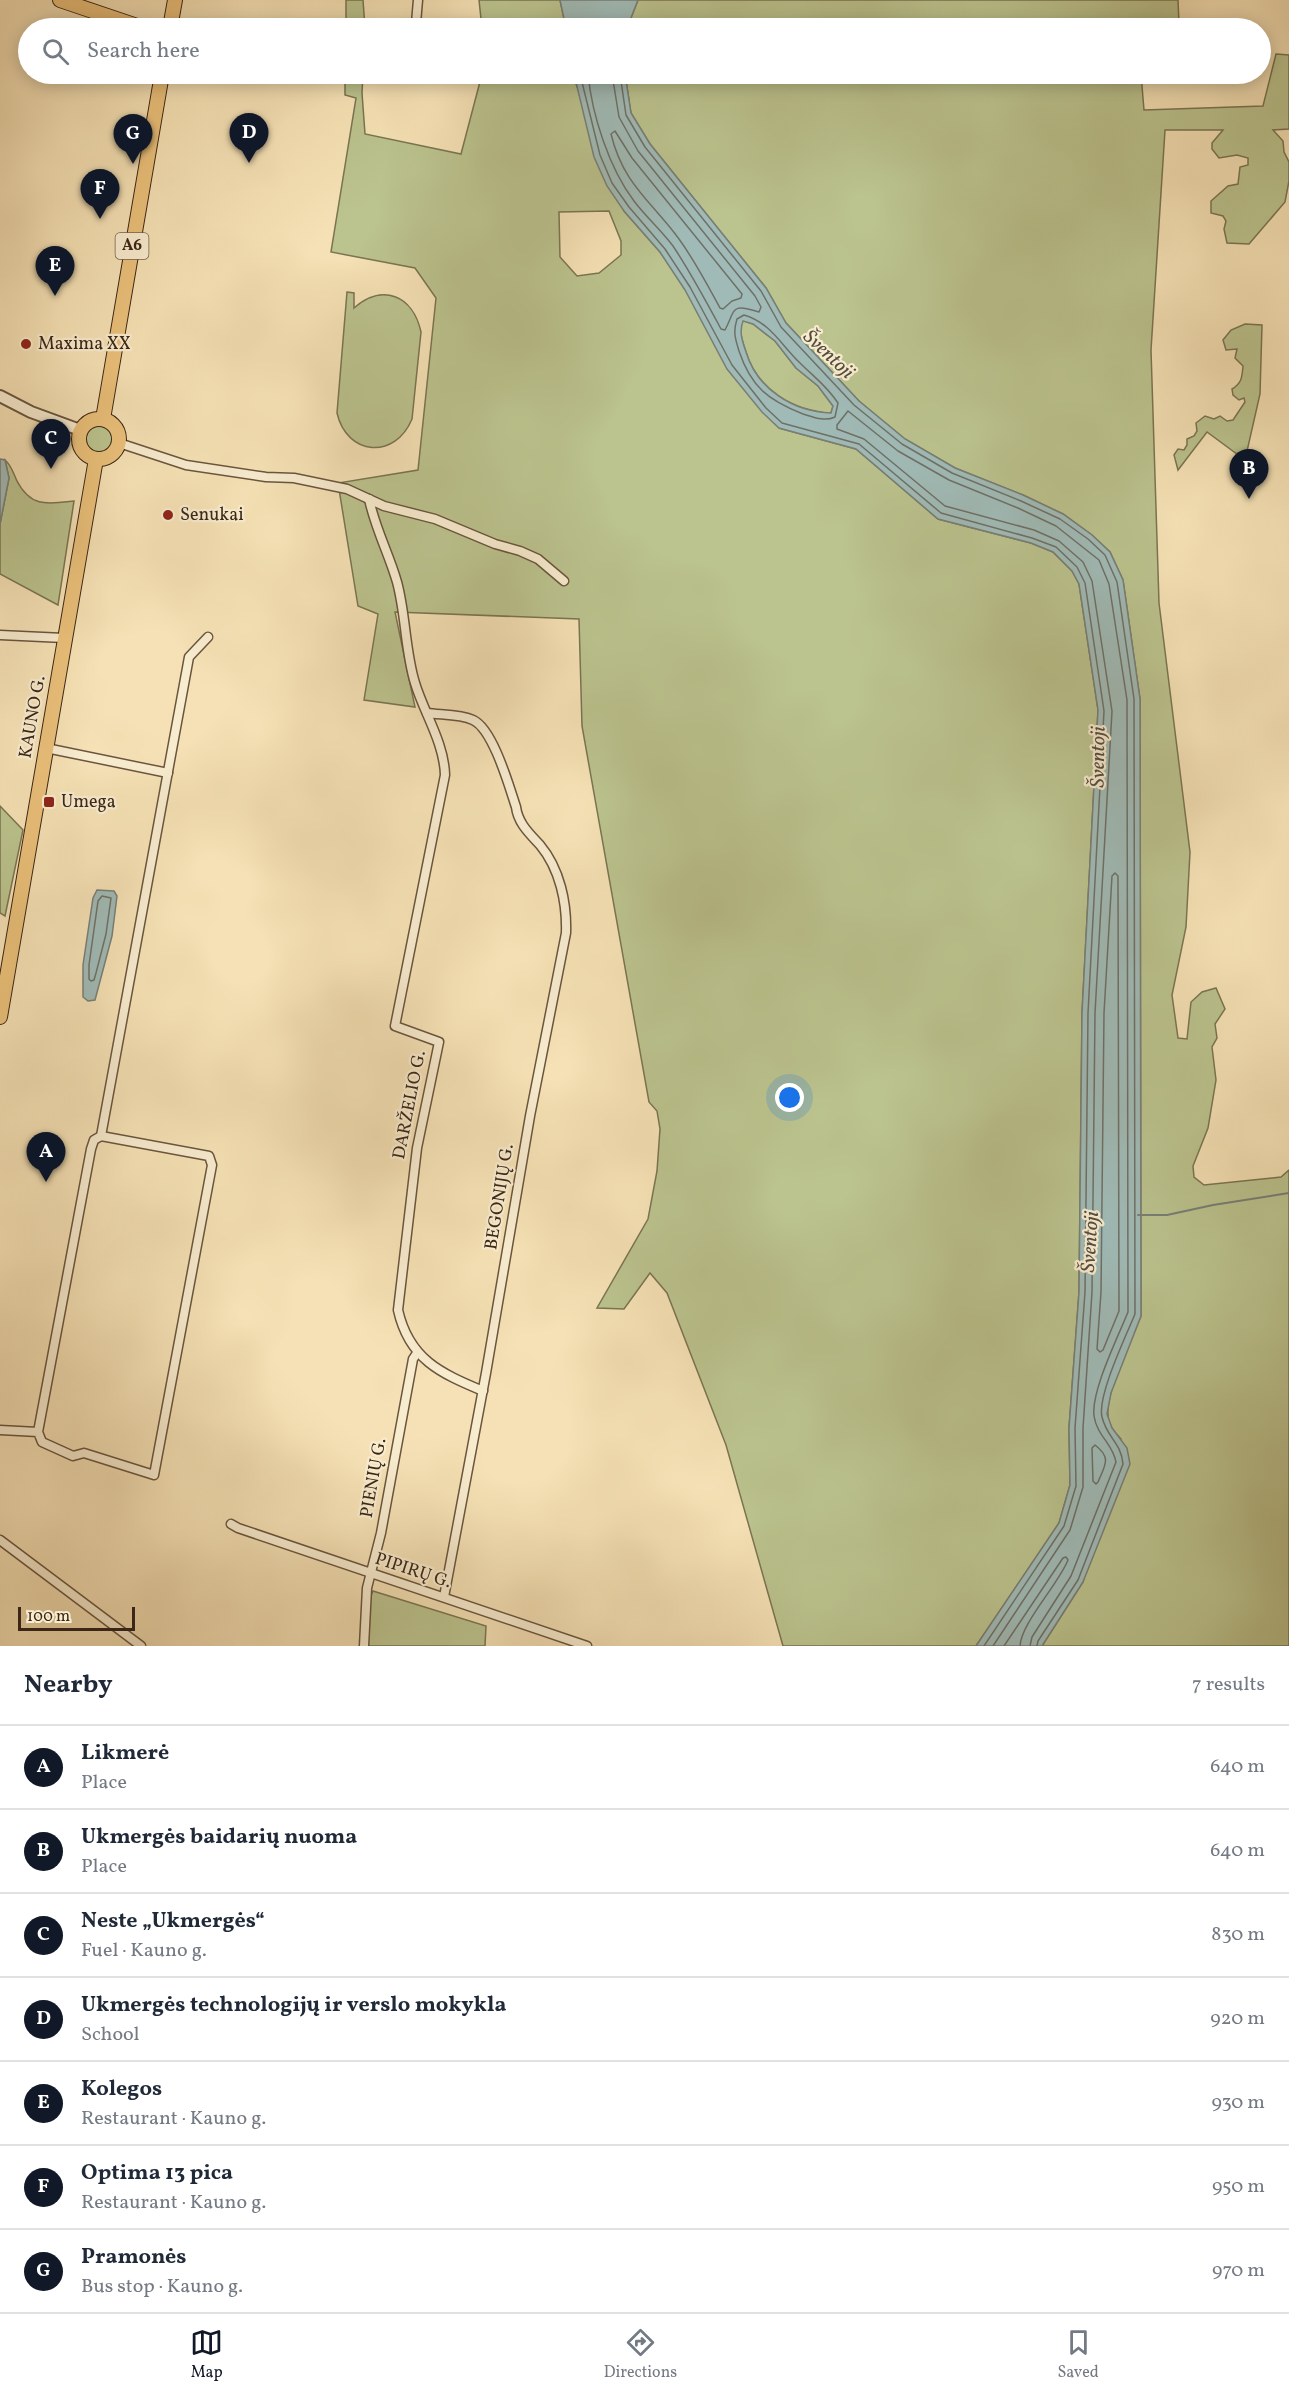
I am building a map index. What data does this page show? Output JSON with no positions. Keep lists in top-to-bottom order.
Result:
{
  "streets": {
    "main road": ["A6", "KAUNO G."],
    "street": [
      "DARŽELIO G.",
      "BEGONIJŲ G.",
      "PIENIŲ G.",
      "PIPIRŲ G."
    ]
  },
  "crossings": [
    ["A6", "KAUNO G."],
    ["DARŽELIO G.", "BEGONIJŲ G."],
    ["DARŽELIO G.", "PIENIŲ G."],
    ["BEGONIJŲ G.", "PIPIRŲ G."],
    ["PIENIŲ G.", "PIPIRŲ G."]
  ],
  "water": ["Šventoji"],
  "places": {
    "other": ["Maxima XX", "Senukai"],
    "transit": ["Umega"]
  },
  "scale_bar": "100 m",
  "page": {
    "search": "Search here",
    "pins": [
      "D",
      "G",
      "F",
      "E",
      "C",
      "B",
      "A"
    ],
    "scale": "100 m",
    "heading": ["Nearby", "7 results"],
    "list": [
      {
        "mark": "A",
        "name": "Likmerė",
        "note": "Place",
        "value": "640 m"
      },
      {
        "mark": "B",
        "name": "Ukmergės baidarių nuoma",
        "note": "Place",
        "value": "640 m"
      },
      {
        "mark": "C",
        "name": "Neste „Ukmergės“",
        "note": "Fuel · Kauno g.",
        "value": "830 m"
      },
      {
        "mark": "D",
        "name": "Ukmergės technologijų ir verslo mokykla",
        "note": "School",
        "value": "920 m"
      },
      {
        "mark": "E",
        "name": "Kolegos",
        "note": "Restaurant · Kauno g.",
        "value": "930 m"
      },
      {
        "mark": "F",
        "name": "Optima 13 pica",
        "note": "Restaurant · Kauno g.",
        "value": "950 m"
      },
      {
        "mark": "G",
        "name": "Pramonės",
        "note": "Bus stop · Kauno g.",
        "value": "970 m"
      }
    ],
    "nav": ["Map", "Directions", "Saved"]
  }
}
